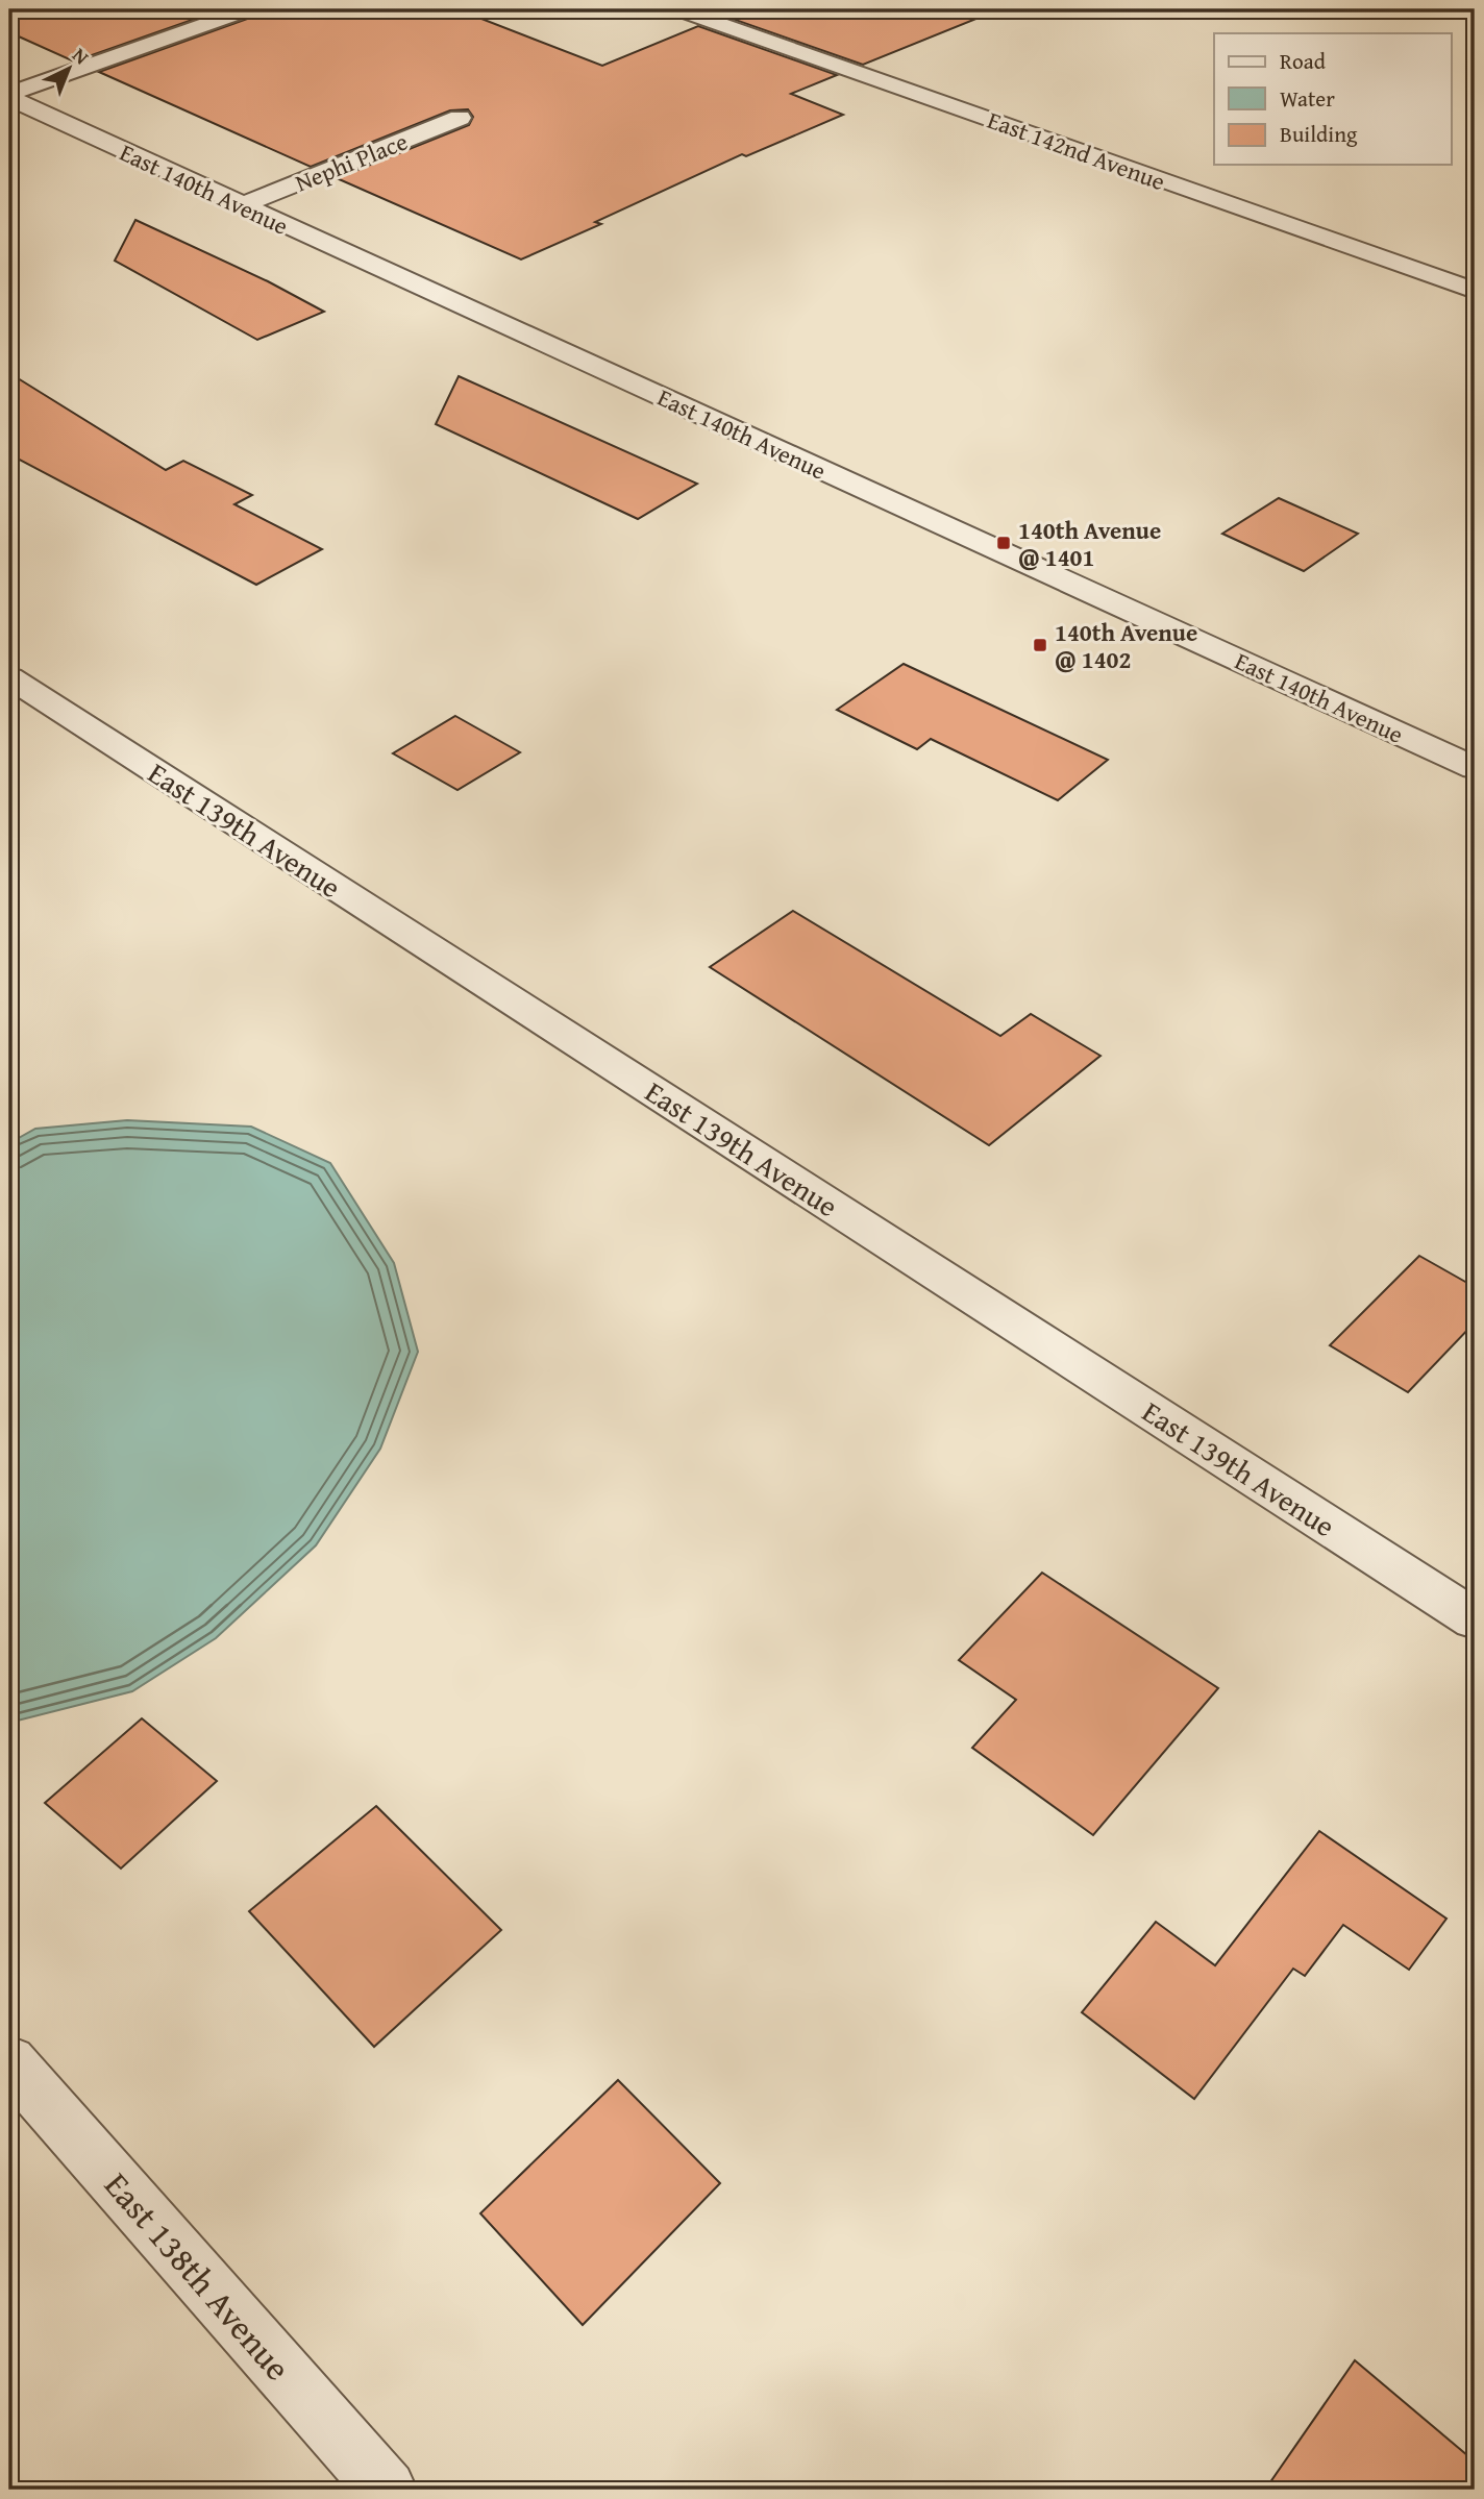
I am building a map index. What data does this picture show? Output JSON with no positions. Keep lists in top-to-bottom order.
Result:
{
  "streets": {
    "street": [
      "East 142nd Avenue",
      "Nephi Place",
      "East 140th Avenue",
      "East 139th Avenue",
      "East 138th Avenue"
    ]
  },
  "crossings": [
    ["Nephi Place", "East 140th Avenue"]
  ],
  "places": {
    "transit": ["140th Avenue @ 1401", "140th Avenue @ 1402"]
  },
  "legend": ["Road", "Water", "Building"],
  "north": "top right"
}
